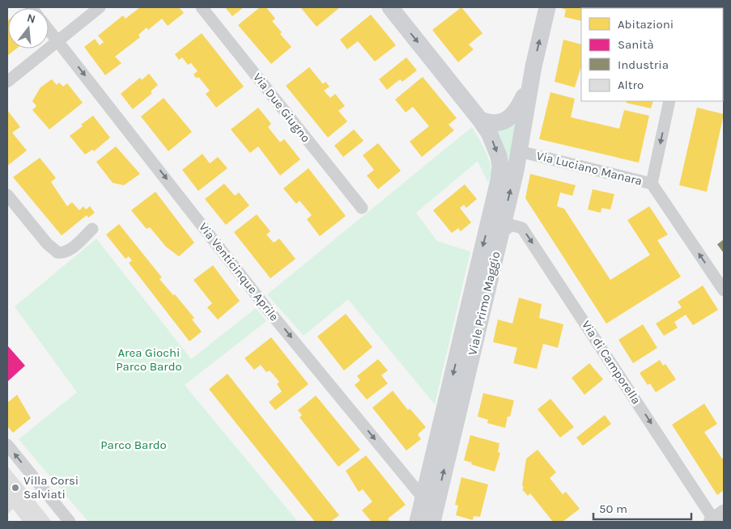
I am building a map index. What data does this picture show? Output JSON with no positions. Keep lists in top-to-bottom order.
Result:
{
  "streets": {
    "main road": ["Viale Primo Maggio"],
    "street": [
      "Via Due Giugno",
      "Via Luciano Manara",
      "Via Venticinque Aprile",
      "Via di Camporella"
    ]
  },
  "crossings": [
    ["Via Luciano Manara", "Viale Primo Maggio"],
    ["Via Venticinque Aprile", "Viale Primo Maggio"],
    ["Viale Primo Maggio", "Via di Camporella"]
  ],
  "one_way": ["Via Luciano Manara", "Via Venticinque Aprile", "Via di Camporella"],
  "parks": ["Area Giochi Parco Bardo", "Parco Bardo"],
  "places": ["Villa Corsi Salviati"],
  "legend": [
    "Abitazioni",
    "Sanità",
    "Industria",
    "Altro"
  ],
  "scale_bar": "50 m",
  "north": "top"
}
